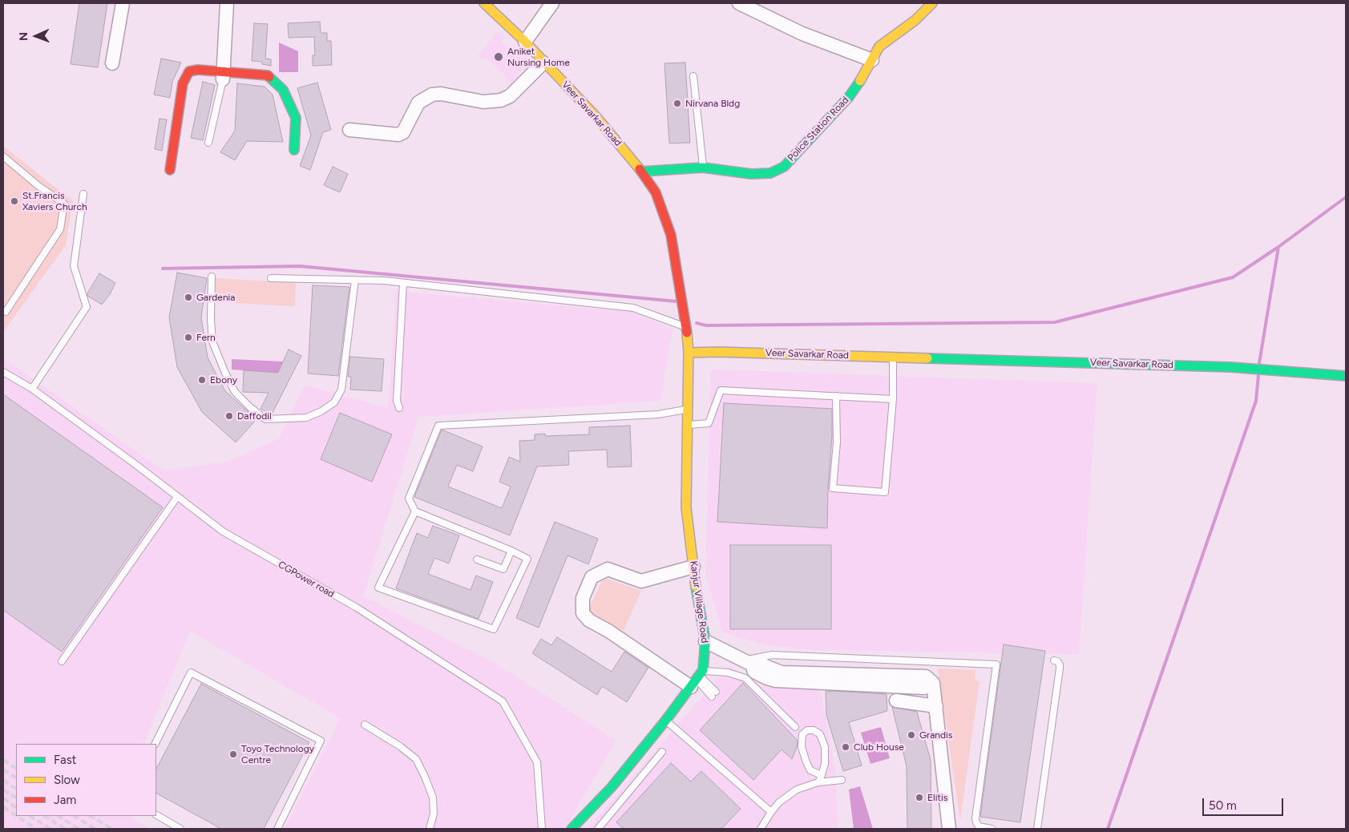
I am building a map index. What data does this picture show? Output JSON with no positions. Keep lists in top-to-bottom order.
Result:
{
  "streets": {
    "street": ["Veer Savarkar Road", "Police Station Road", "Kanjur Village Road"],
    "lane": ["CGPower road"]
  },
  "crossings": [
    ["Veer Savarkar Road", "Police Station Road"],
    ["Veer Savarkar Road", "Kanjur Village Road"]
  ],
  "places": [
    "Aniket Nursing Home",
    "Nirvana Bldg",
    "St.Francis Xaviers Church",
    "Gardenia",
    "Fern",
    "Ebony",
    "Daffodil",
    "Grandis",
    "Club House",
    "Toyo Technology Centre",
    "Elitis"
  ],
  "legend": ["Fast", "Slow", "Jam"],
  "scale_bar": "50 m",
  "north": "left"
}
